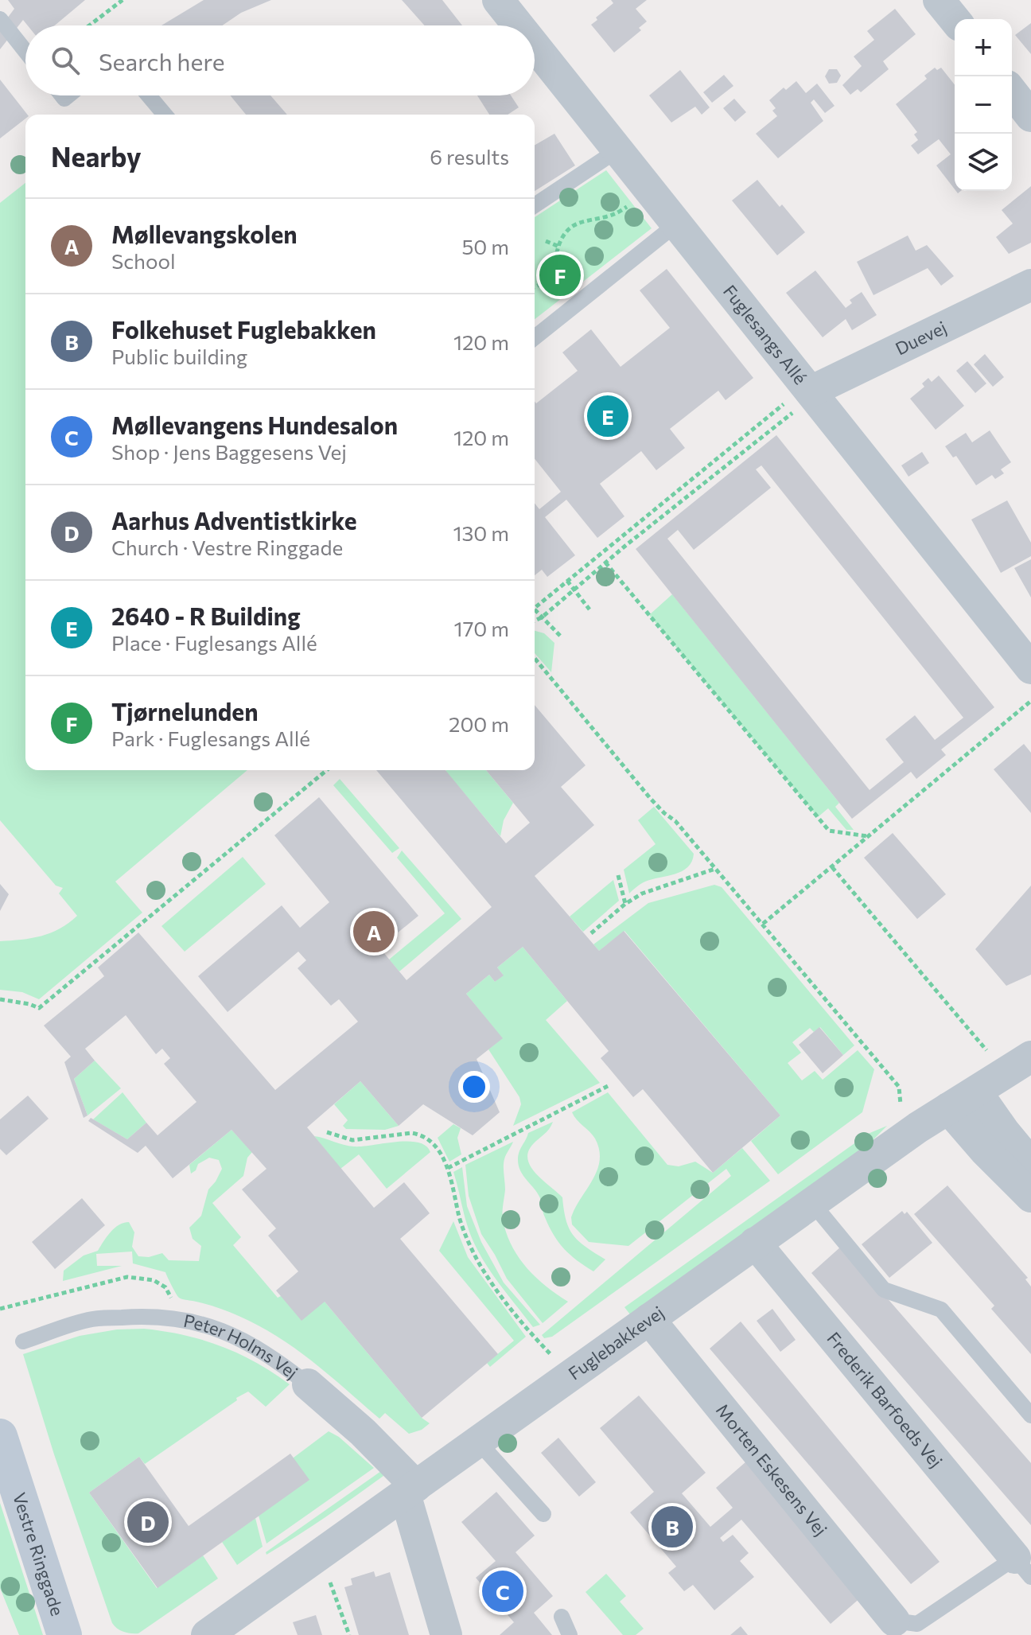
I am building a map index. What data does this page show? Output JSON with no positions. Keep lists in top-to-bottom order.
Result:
{
  "streets": {
    "main road": ["Vestre Ringgade"],
    "street": [
      "Fuglesangs Allé",
      "Duevej",
      "Fuglebakkevej",
      "Peter Holms Vej",
      "Frederik Barfoeds Vej",
      "Morten Eskesens Vej"
    ]
  },
  "crossings": [
    ["Fuglesangs Allé", "Duevej"],
    ["Fuglebakkevej", "Peter Holms Vej"],
    ["Fuglebakkevej", "Frederik Barfoeds Vej"],
    ["Fuglebakkevej", "Morten Eskesens Vej"]
  ],
  "page": {
    "map_buttons": ["+", "−"],
    "search": "Search here",
    "heading": ["Nearby", "6 results"],
    "list": [
      {
        "mark": "A",
        "name": "Møllevangskolen",
        "note": "School",
        "value": "50 m"
      },
      {
        "mark": "B",
        "name": "Folkehuset Fuglebakken",
        "note": "Public building",
        "value": "120 m"
      },
      {
        "mark": "C",
        "name": "Møllevangens Hundesalon",
        "note": "Shop · Jens Baggesens Vej",
        "value": "120 m"
      },
      {
        "mark": "D",
        "name": "Aarhus Adventistkirke",
        "note": "Church · Vestre Ringgade",
        "value": "130 m"
      },
      {
        "mark": "E",
        "name": "2640 - R Building",
        "note": "Place · Fuglesangs Allé",
        "value": "170 m"
      },
      {
        "mark": "F",
        "name": "Tjørnelunden",
        "note": "Park · Fuglesangs Allé",
        "value": "200 m"
      }
    ],
    "pins": [
      "F",
      "E",
      "A",
      "D",
      "B",
      "C"
    ]
  }
}
